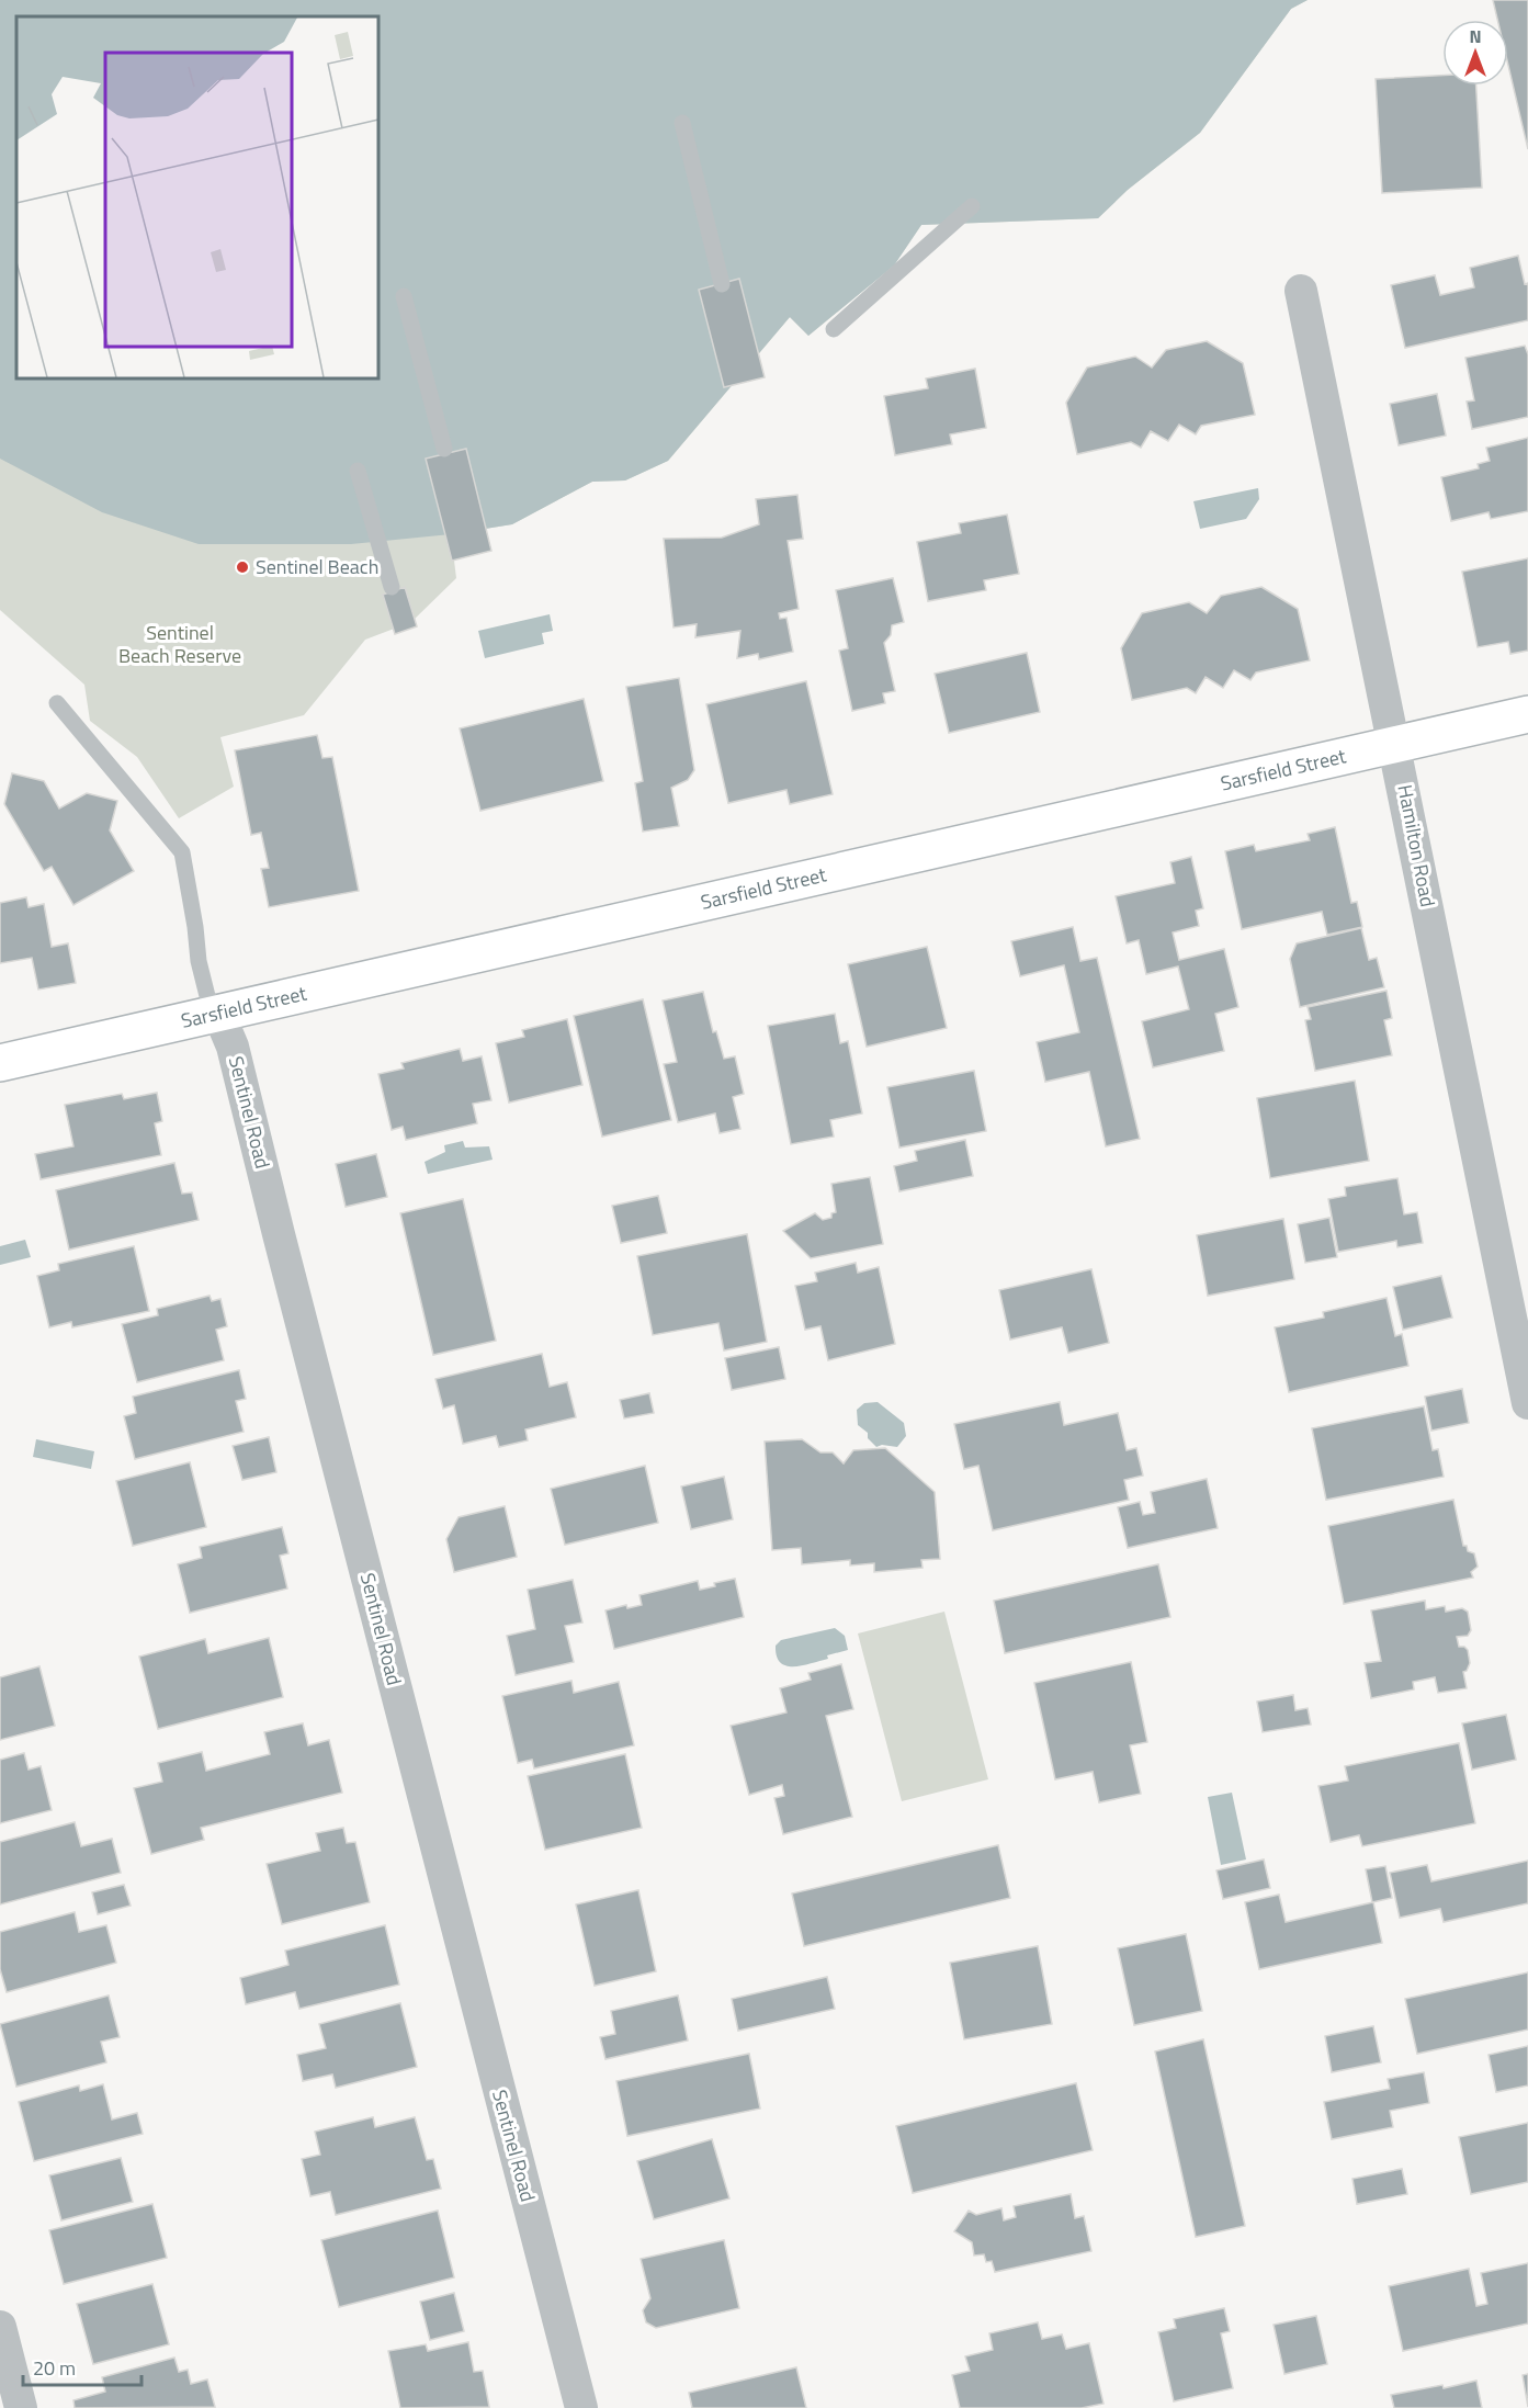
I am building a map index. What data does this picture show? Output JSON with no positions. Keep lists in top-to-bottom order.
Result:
{
  "streets": {
    "street": ["Sarsfield Street", "Hamilton Road", "Sentinel Road"]
  },
  "crossings": [
    ["Sarsfield Street", "Hamilton Road"],
    ["Sarsfield Street", "Sentinel Road"]
  ],
  "parks": ["Sentinel Beach Reserve"],
  "places": ["Sentinel Beach"],
  "scale_bar": "20 m",
  "north": "top"
}
